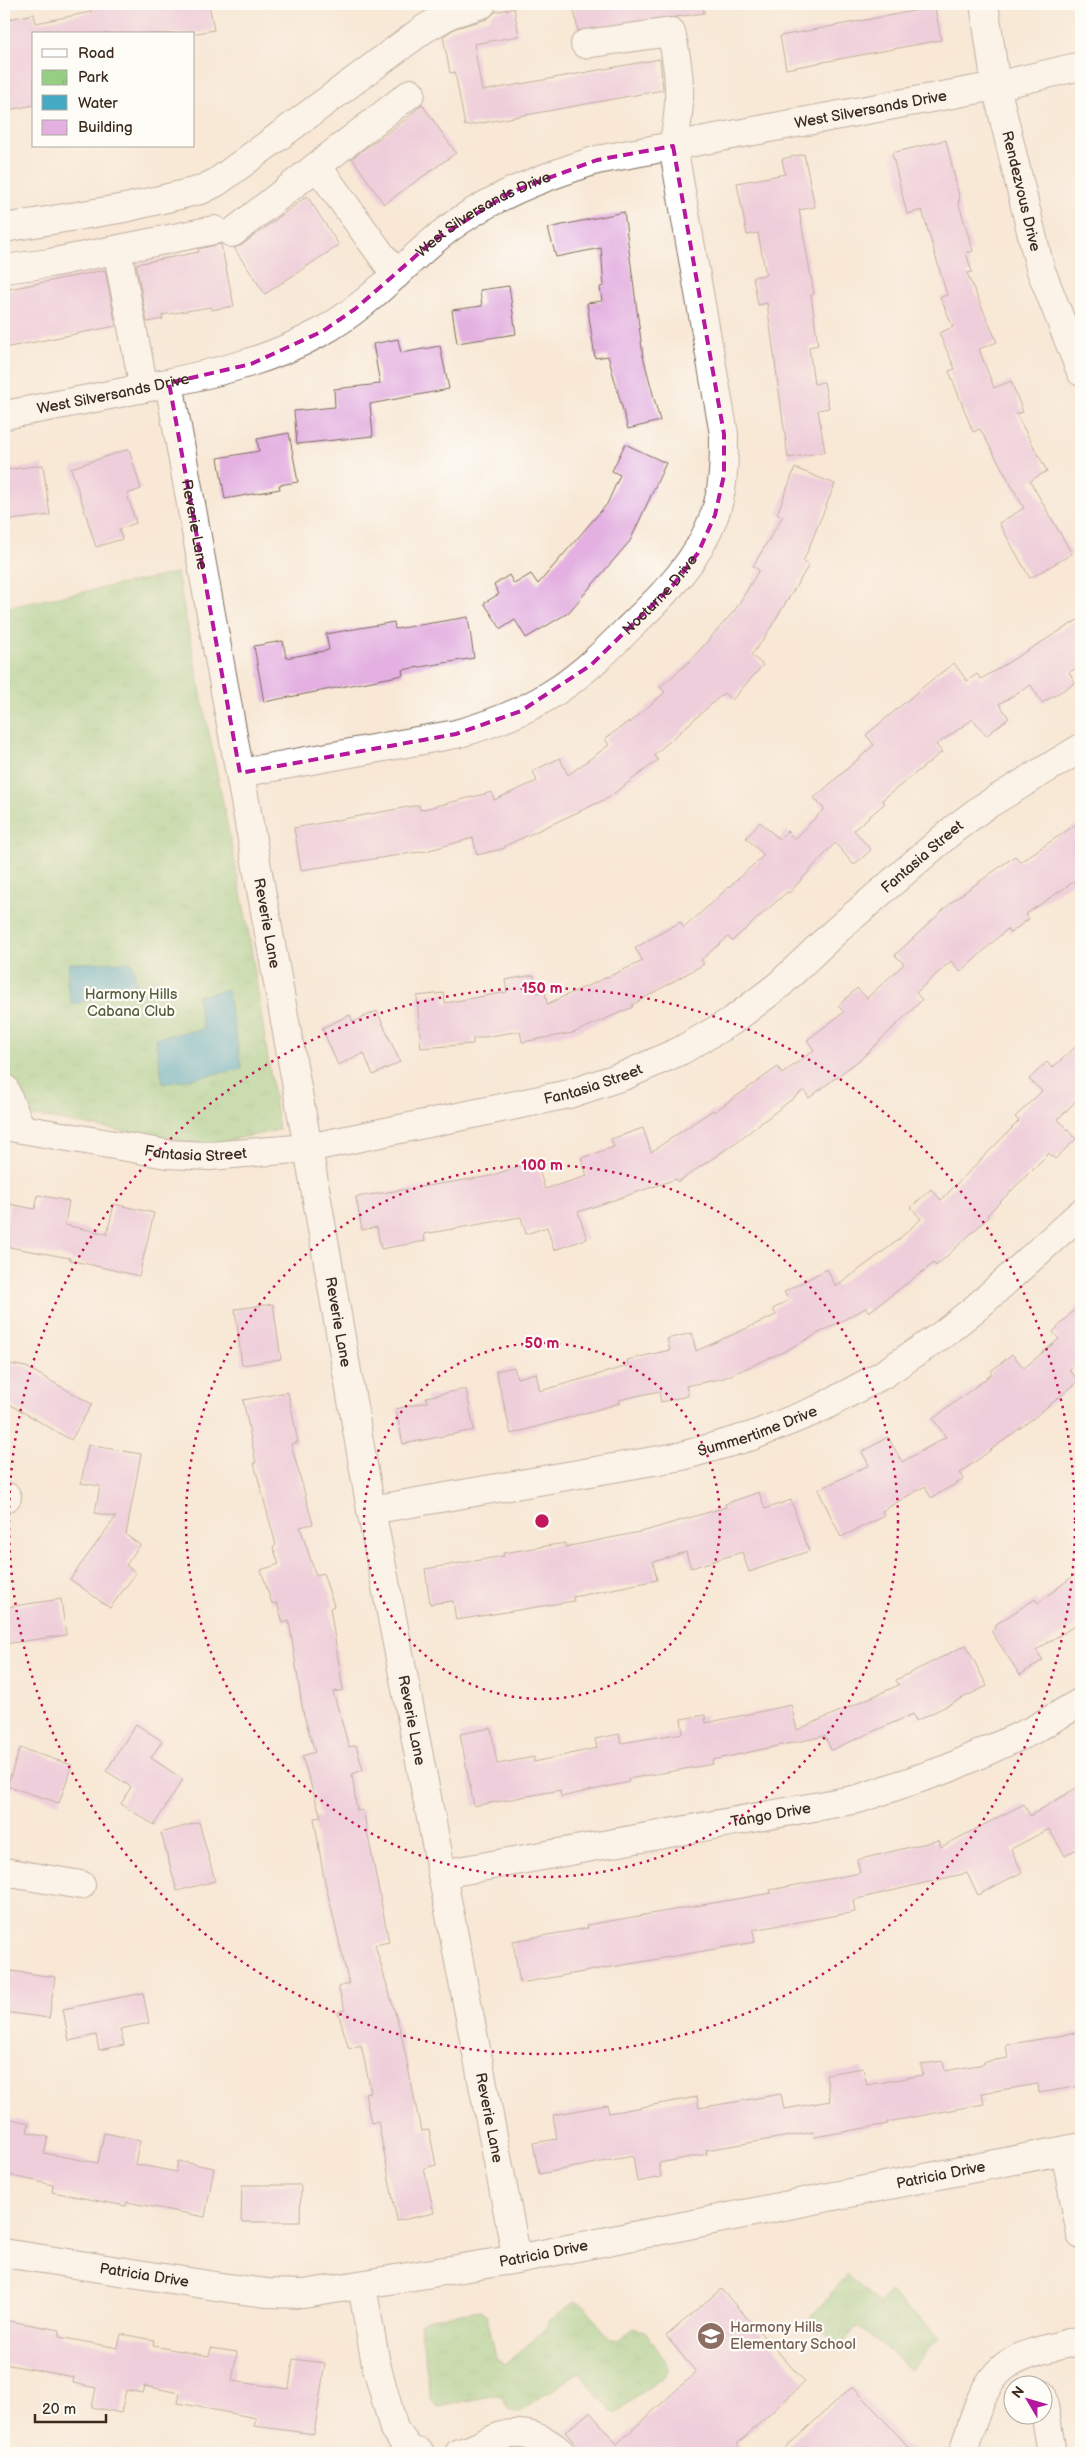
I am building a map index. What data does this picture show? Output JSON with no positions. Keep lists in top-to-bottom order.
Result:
{
  "streets": {
    "street": [
      "West Silversands Drive",
      "Rendezvous Drive",
      "Reverie Lane",
      "Nocturne Drive",
      "Fantasia Street",
      "Summertime Drive",
      "Tango Drive",
      "Patricia Drive"
    ]
  },
  "crossings": [
    ["West Silversands Drive", "Rendezvous Drive"],
    ["West Silversands Drive", "Reverie Lane"],
    ["West Silversands Drive", "Nocturne Drive"],
    ["Reverie Lane", "Nocturne Drive"],
    ["Reverie Lane", "Fantasia Street"],
    ["Reverie Lane", "Summertime Drive"],
    ["Reverie Lane", "Tango Drive"],
    ["Reverie Lane", "Patricia Drive"]
  ],
  "parks": ["Harmony Hills Cabana Club"],
  "places": {
    "school or university": ["Harmony Hills Elementary School"]
  },
  "legend": [
    "Road",
    "Park",
    "Water",
    "Building"
  ],
  "scale_bar": "20 m",
  "north": "top left",
  "rings": ["150 m", "100 m", "50 m"]
}
